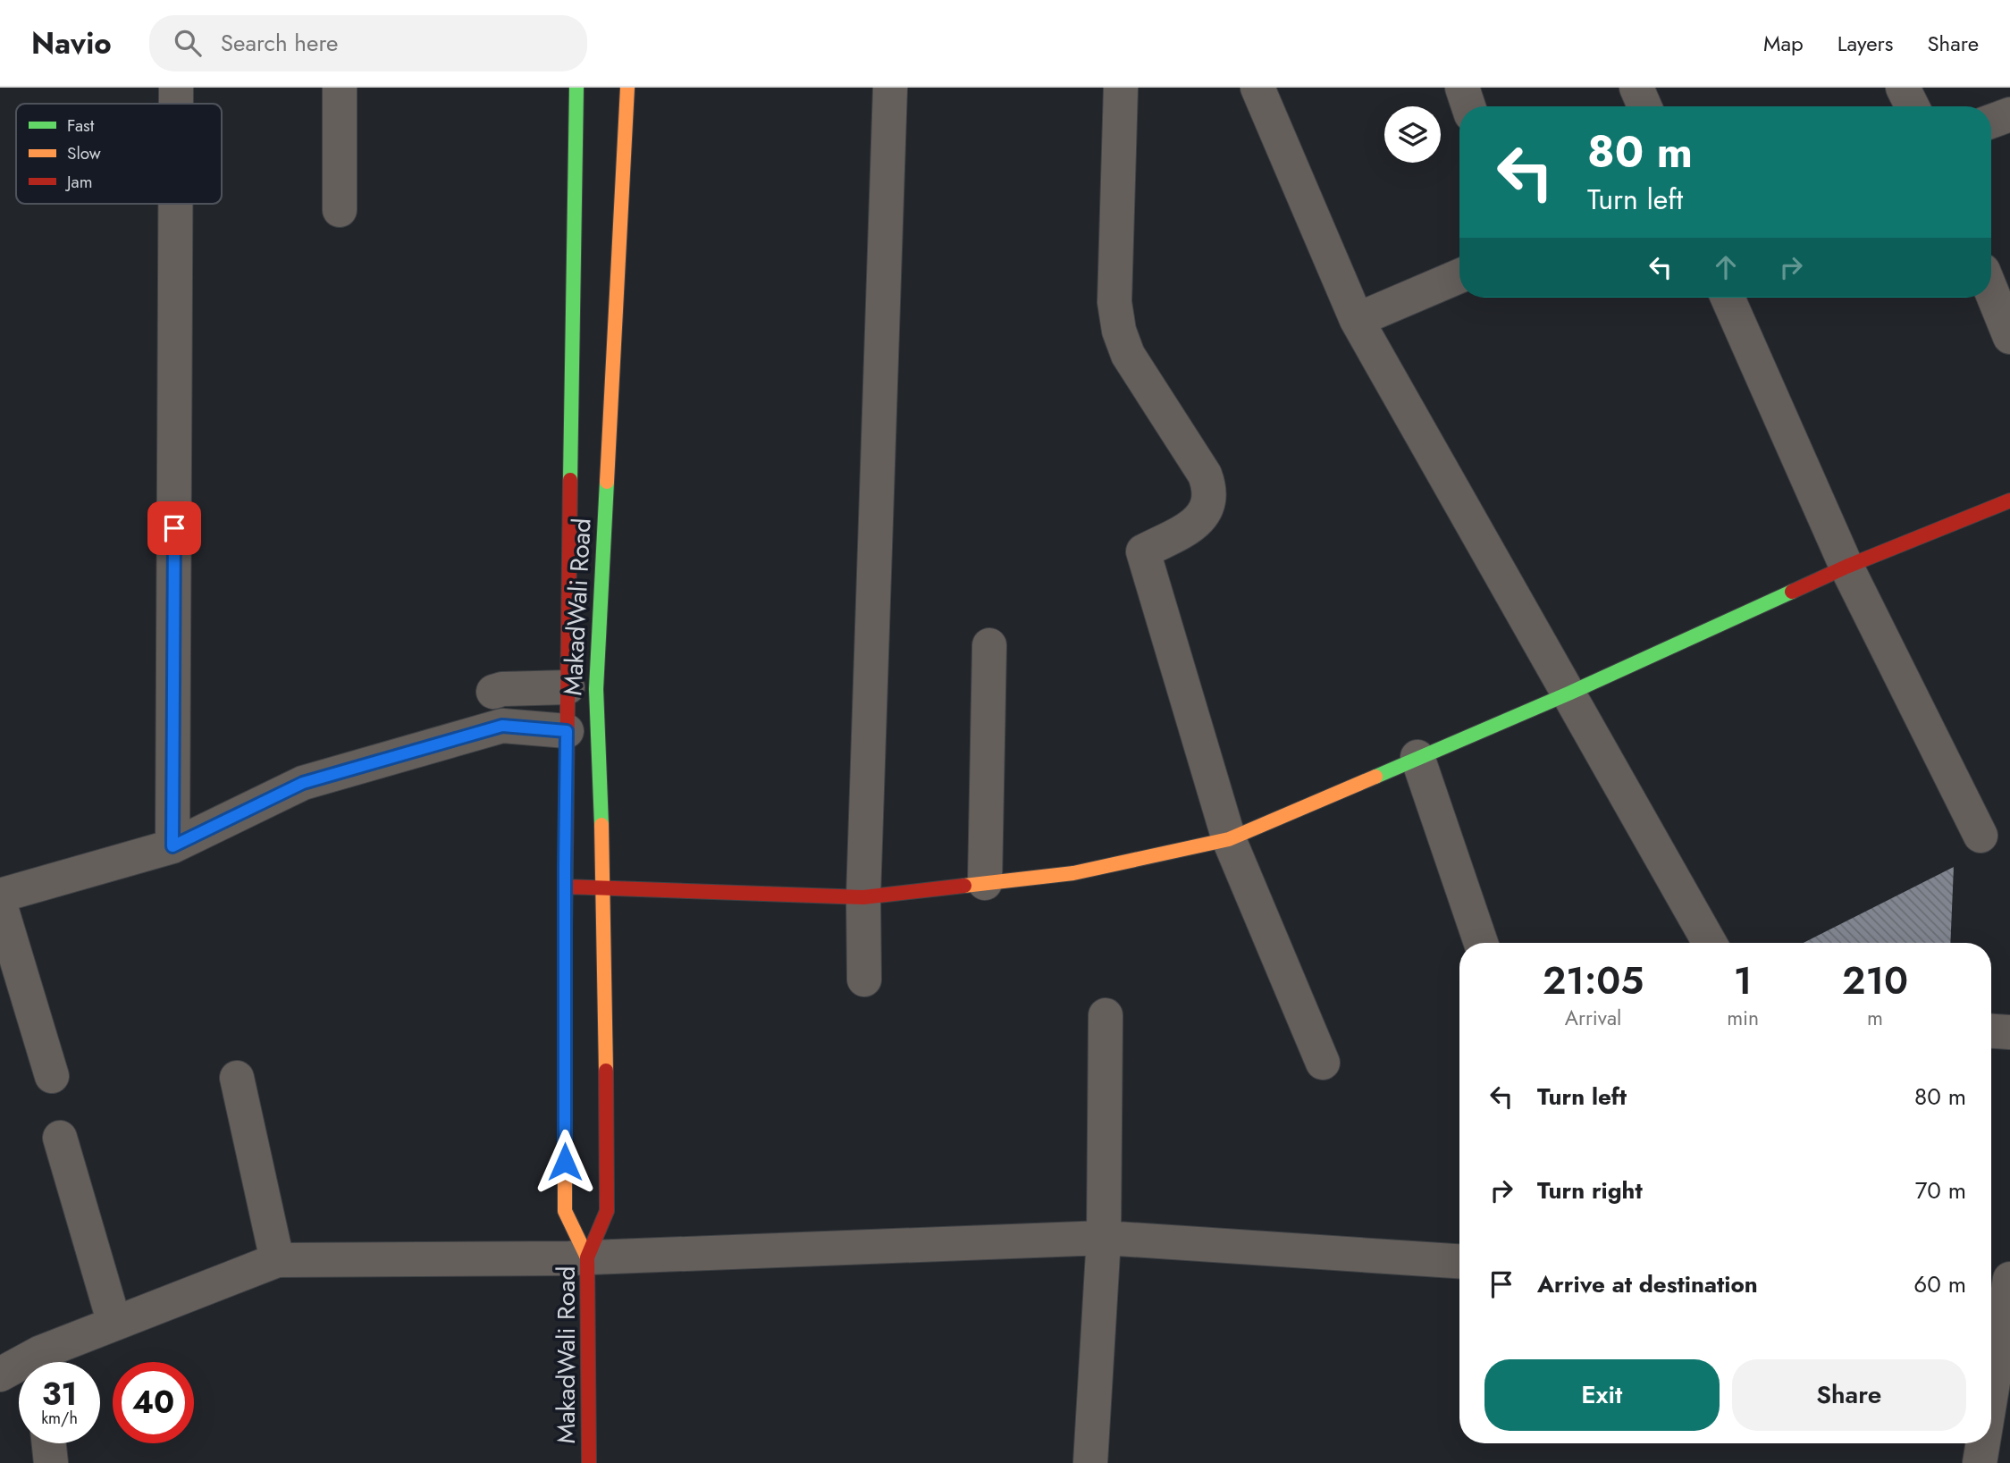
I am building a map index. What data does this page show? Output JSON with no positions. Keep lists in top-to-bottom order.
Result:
{
  "streets": {
    "street": ["MakadWali Road"]
  },
  "legend": ["Fast", "Slow", "Jam"],
  "page": {
    "header": "Navio",
    "search": "Search here",
    "nav": ["Map", "Layers", "Share"],
    "turn": ["80 m", "Turn left"],
    "eta": [
      "21:05",
      "Arrival",
      "1",
      "min",
      "210",
      "m"
    ],
    "list": [
      {
        "name": "Turn left",
        "value": "80 m"
      },
      {
        "name": "Turn right",
        "value": "70 m"
      },
      {
        "name": "Arrive at destination",
        "value": "60 m"
      }
    ],
    "buttons": ["Exit", "Share"],
    "speed": "31 km/h",
    "limit": "40"
  }
}
